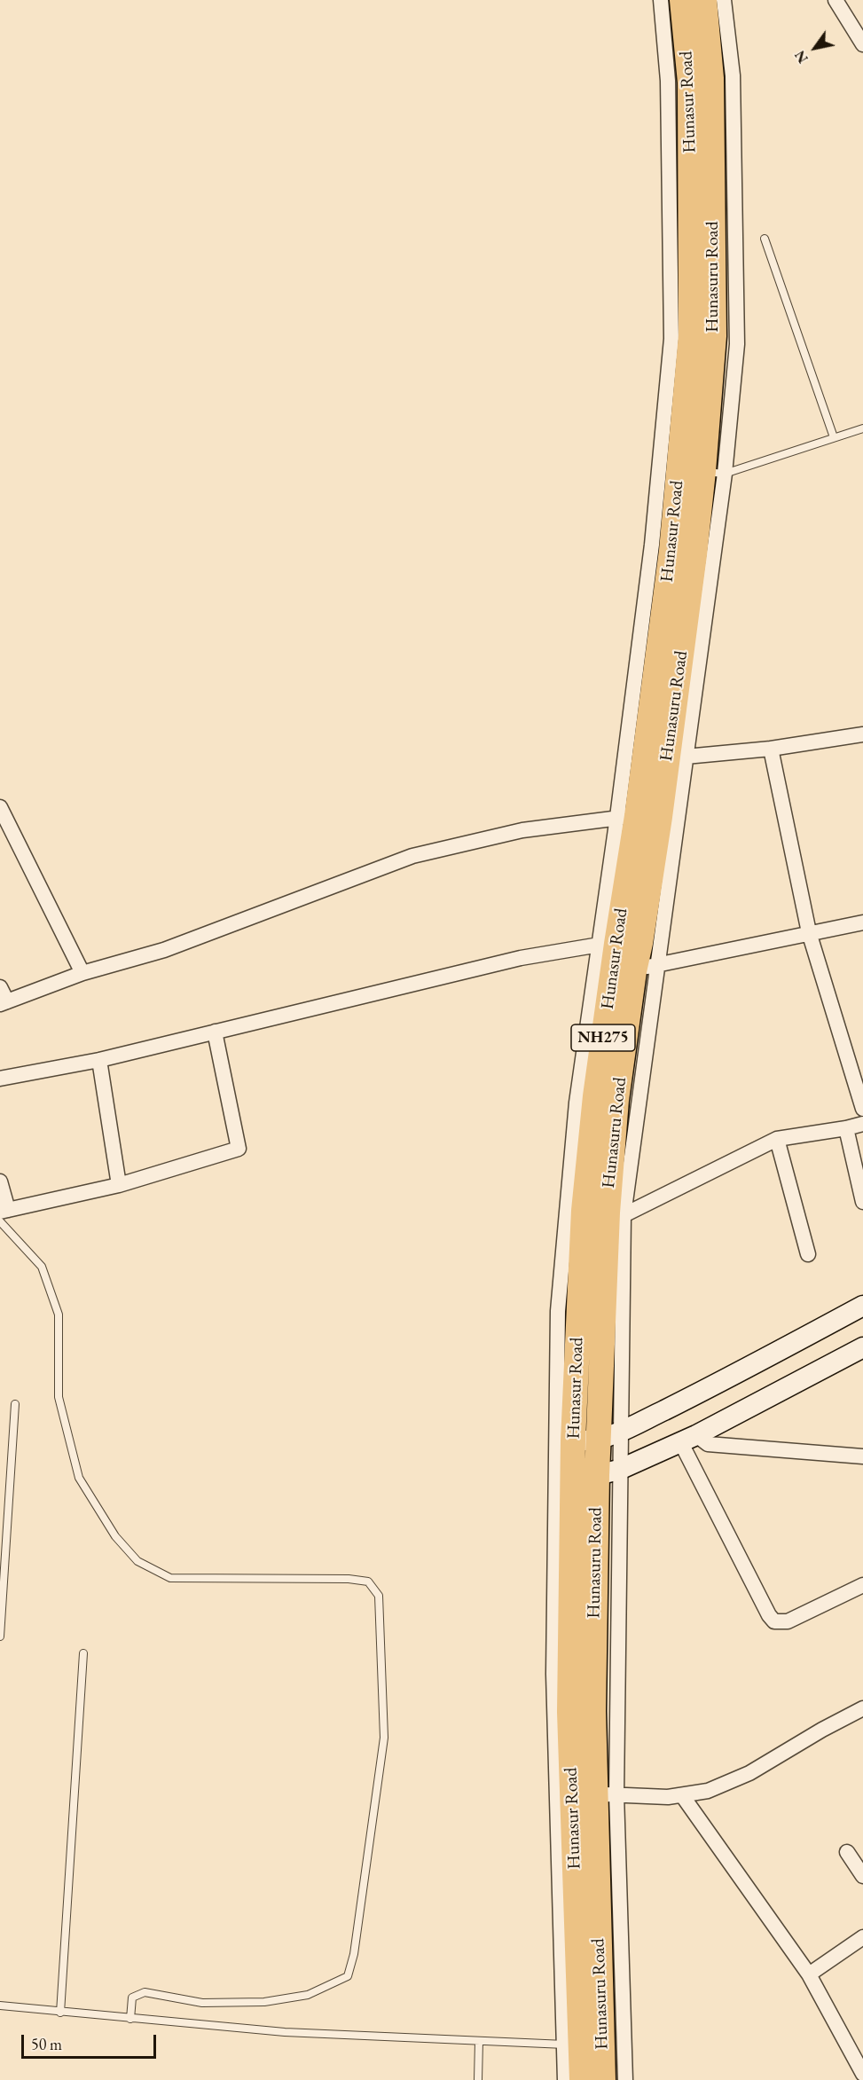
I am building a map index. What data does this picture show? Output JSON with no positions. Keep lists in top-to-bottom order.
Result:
{
  "streets": {
    "highway": ["Hunasur Road", "Hunasuru Road", "NH275"]
  },
  "crossings": [
    ["Hunasur Road", "Hunasuru Road"]
  ],
  "scale_bar": "50 m",
  "north": "bottom left"
}
